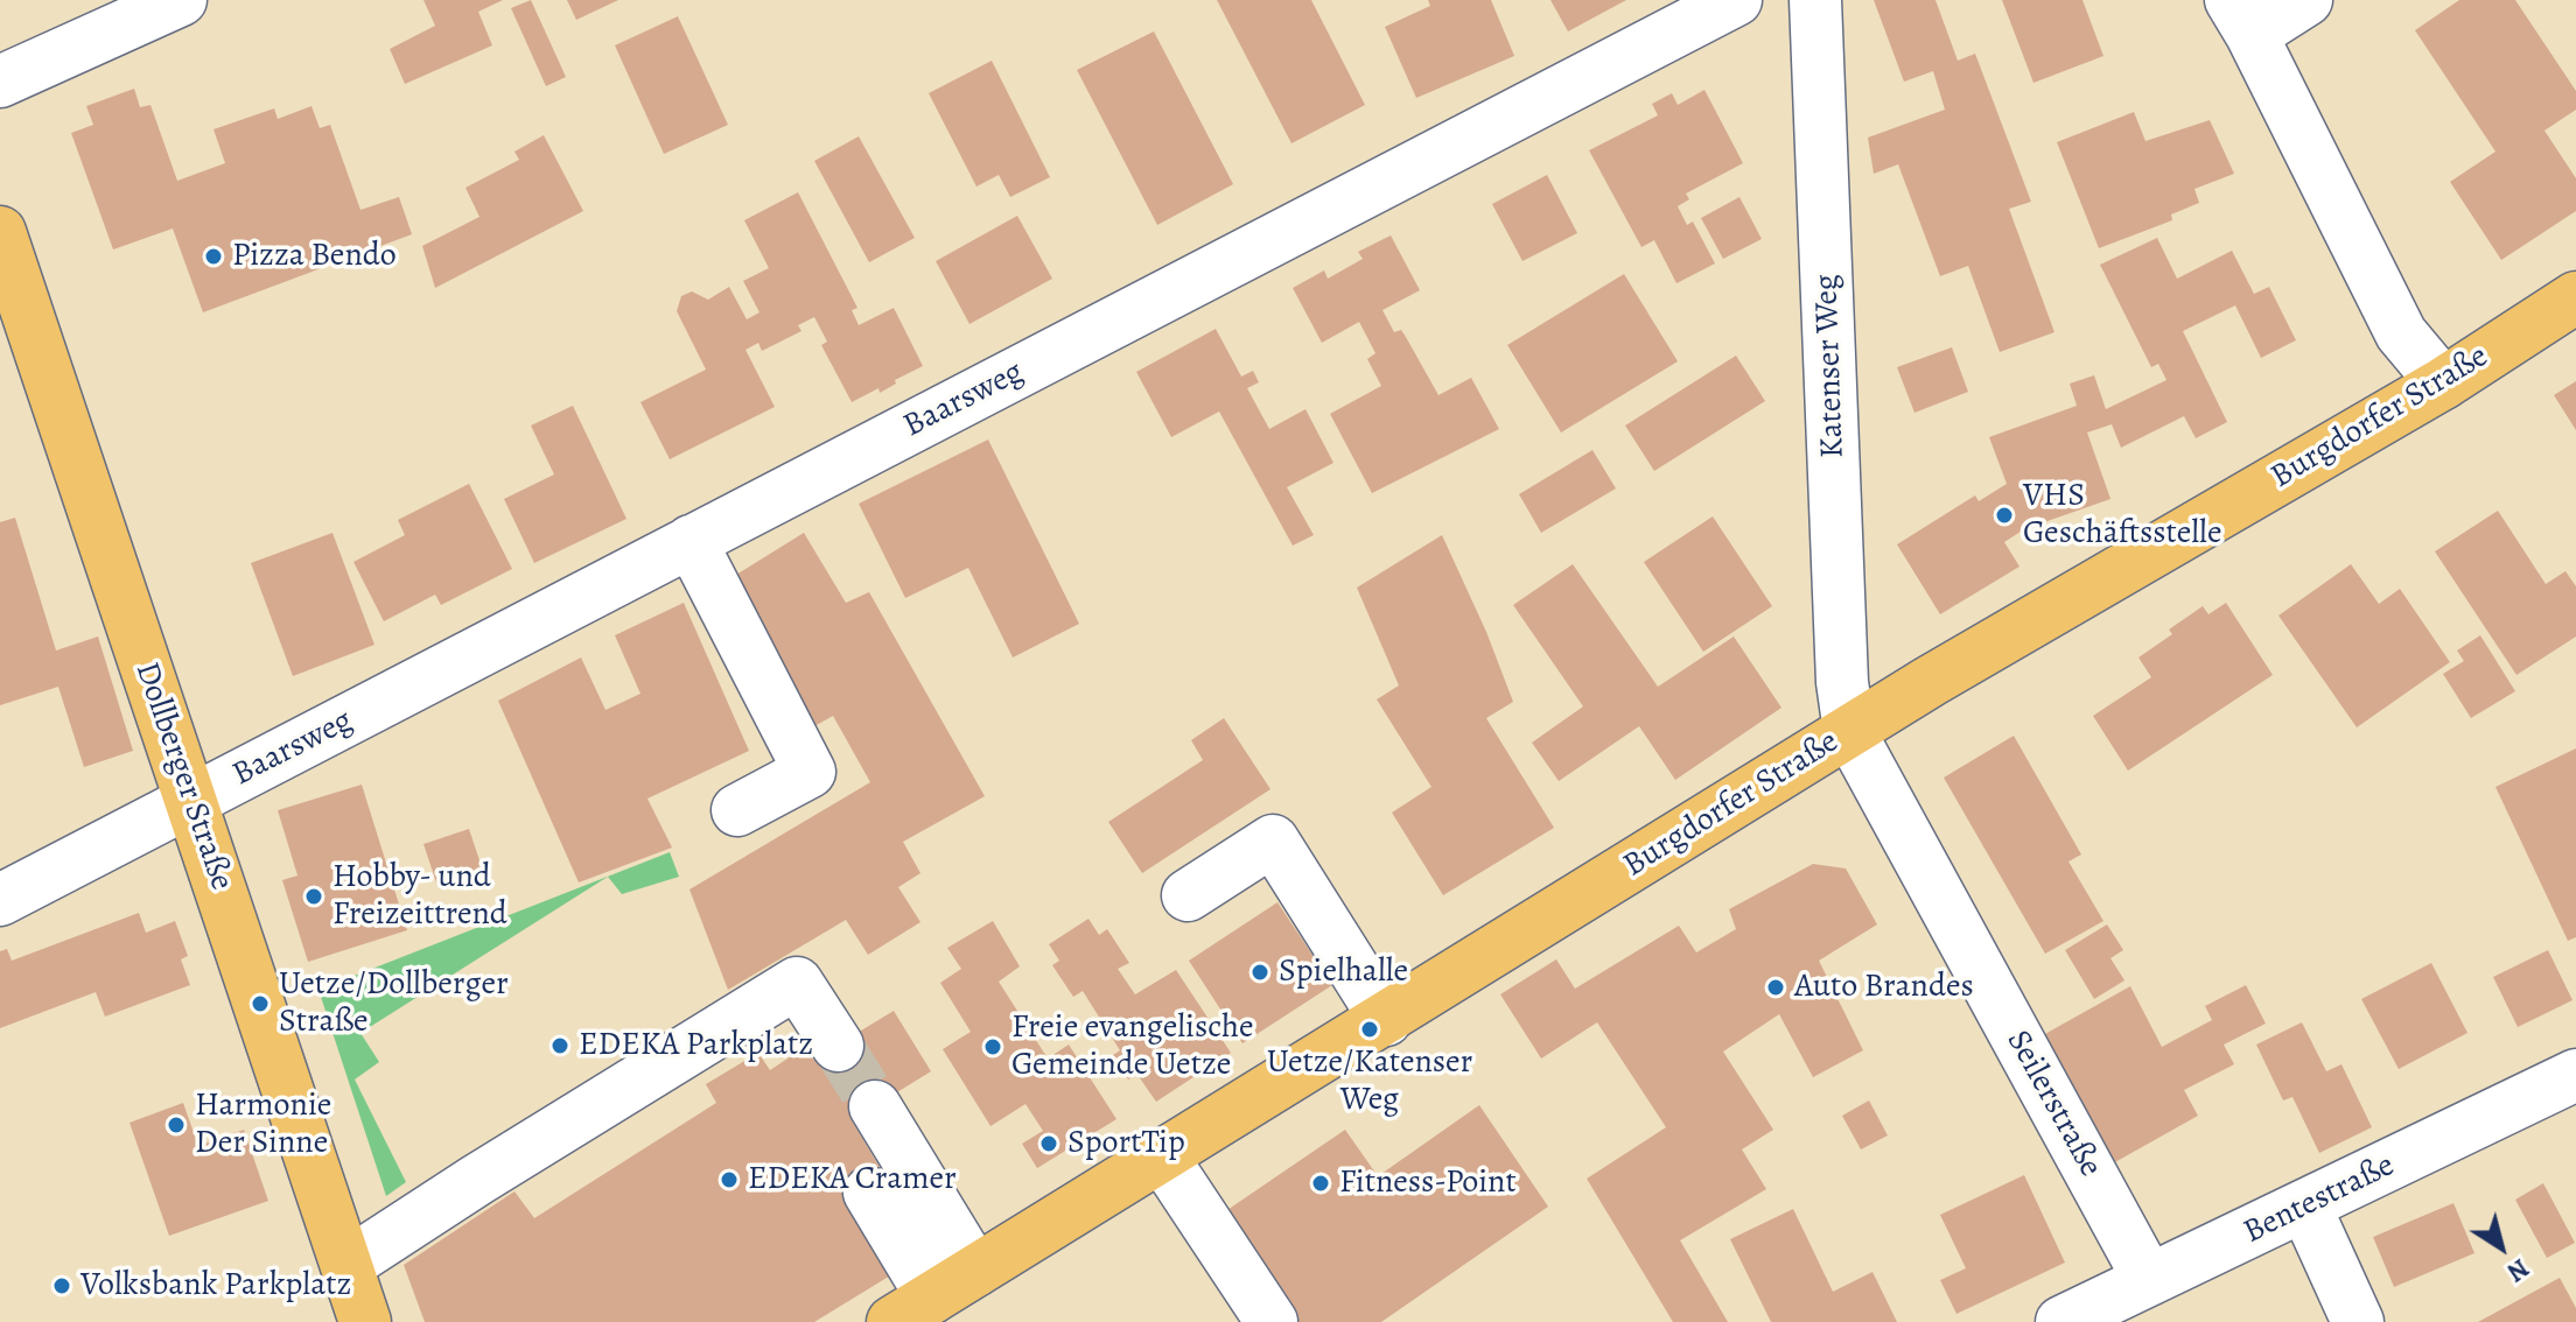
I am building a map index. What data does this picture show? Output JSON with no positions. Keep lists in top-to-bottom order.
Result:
{
  "streets": {
    "main road": ["Burgdorfer Straße", "Dollberger Straße"],
    "street": [
      "Katenser Weg",
      "Baarsweg",
      "Seilerstraße",
      "Bentestraße"
    ]
  },
  "crossings": [
    ["Katenser Weg", "Burgdorfer Straße"],
    ["Katenser Weg", "Seilerstraße"],
    ["Baarsweg", "Dollberger Straße"],
    ["Burgdorfer Straße", "Seilerstraße"],
    ["Seilerstraße", "Bentestraße"]
  ],
  "places": [
    "Pizza Bendo",
    "VHS Geschäftsstelle",
    "Hobby- und Freizeittrend",
    "Spielhalle",
    "Auto Brandes",
    "Uetze/Dollberger Straße",
    "Uetze/Katenser Weg",
    "EDEKA Parkplatz",
    "Freie evangelische Gemeinde Uetze",
    "Harmonie Der Sinne",
    "SportTip",
    "EDEKA Cramer",
    "Fitness-Point",
    "Volksbank Parkplatz"
  ],
  "north": "bottom right"
}
